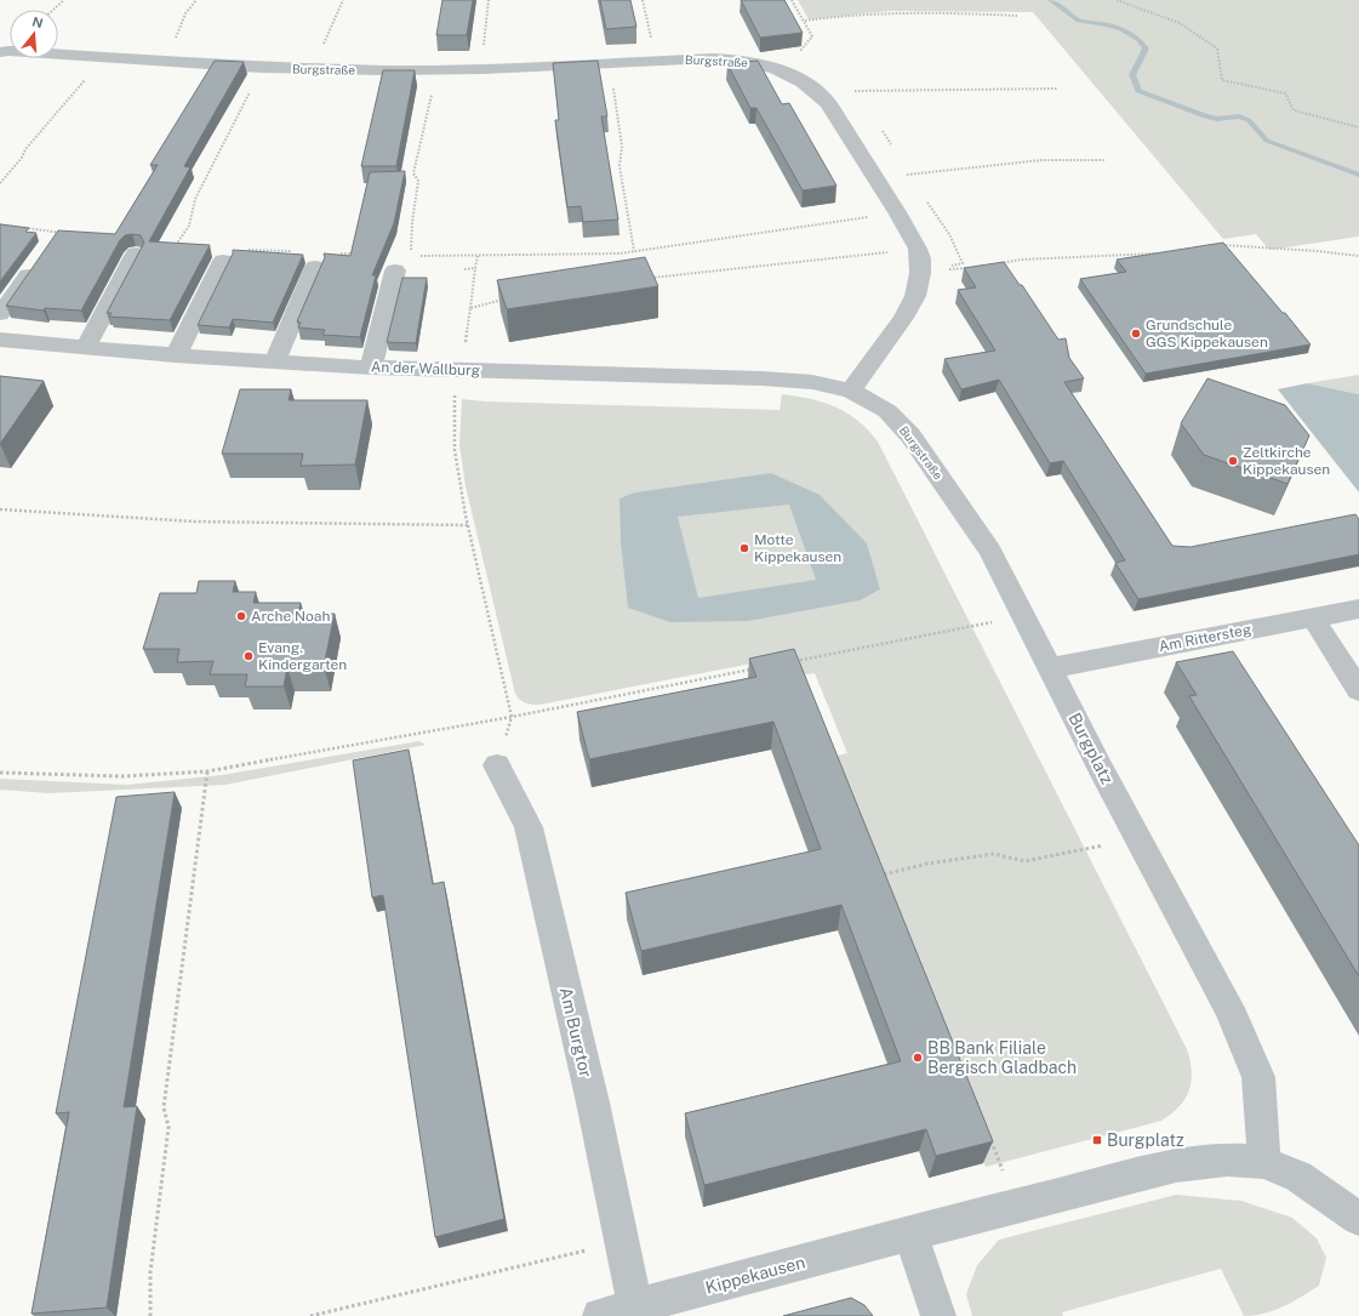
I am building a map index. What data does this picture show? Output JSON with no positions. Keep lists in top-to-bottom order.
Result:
{
  "streets": {
    "street": [
      "Burgstraße",
      "An der Wallburg",
      "Am Rittersteg",
      "Burgplatz",
      "Am Burgtor",
      "Kippekausen"
    ]
  },
  "crossings": [
    ["Burgstraße", "An der Wallburg"],
    ["Burgstraße", "Am Rittersteg"],
    ["Burgstraße", "Burgplatz"],
    ["Am Rittersteg", "Burgplatz"],
    ["Am Burgtor", "Kippekausen"]
  ],
  "places": {
    "other": [
      "Grundschule GGS Kippekausen",
      "Zeltkirche Kippekausen",
      "Motte Kippekausen",
      "Arche Noah",
      "Evang. Kindergarten",
      "BB Bank Filiale Bergisch Gladbach"
    ],
    "transit": ["Burgplatz"]
  },
  "north": "top"
}
